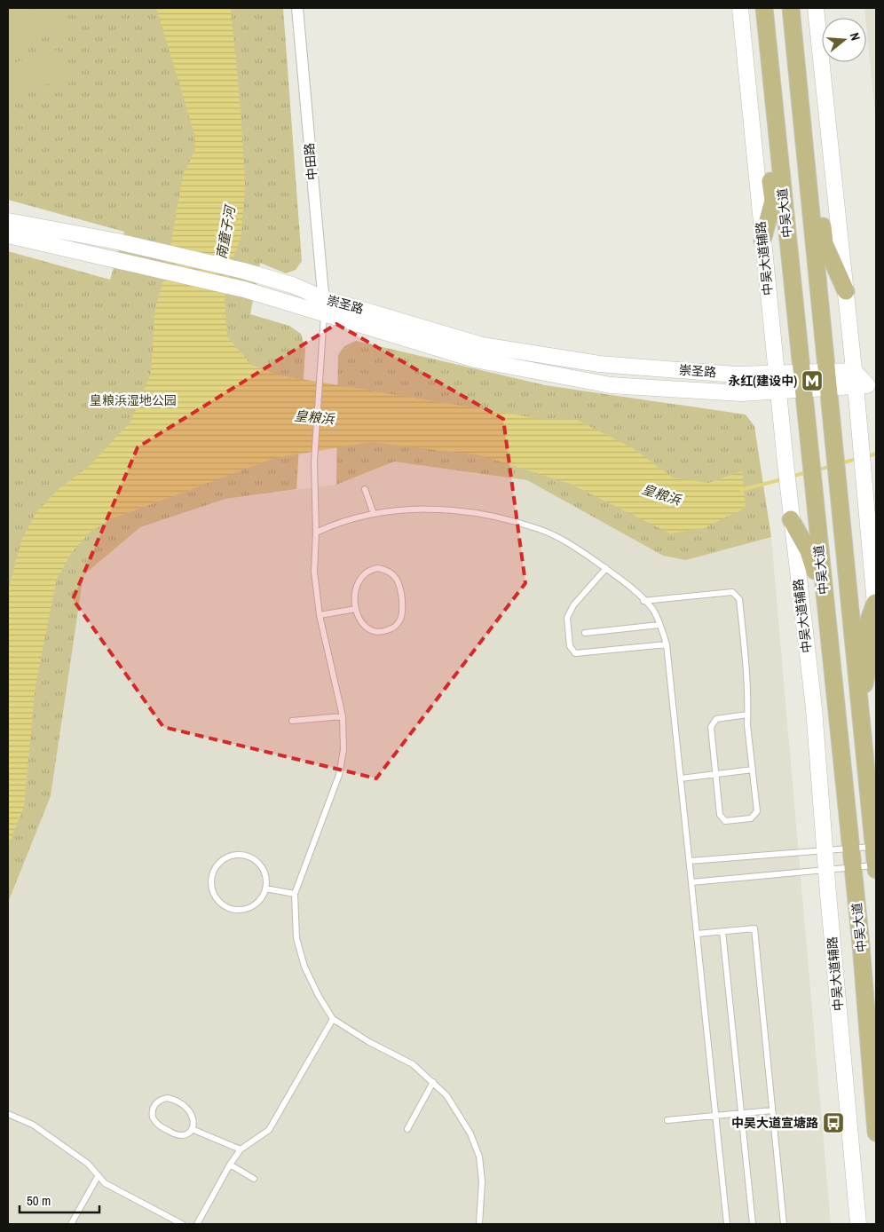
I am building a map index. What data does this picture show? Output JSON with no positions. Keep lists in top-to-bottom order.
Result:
{
  "streets": {
    "main road": ["中吴大道", "中吴大道辅路", "崇圣路"],
    "street": ["中田路"]
  },
  "crossings": [
    ["中田路", "崇圣路"],
    ["中吴大道", "崇圣路"],
    ["中吴大道辅路", "崇圣路"]
  ],
  "water": ["南童子河", "皇粮浜"],
  "parks": ["皇粮浜湿地公园"],
  "places": {
    "metro station": ["永红(建设中)"],
    "bus stop": ["中吴大道宣塘路"]
  },
  "scale_bar": "50 m",
  "north": "right"
}
